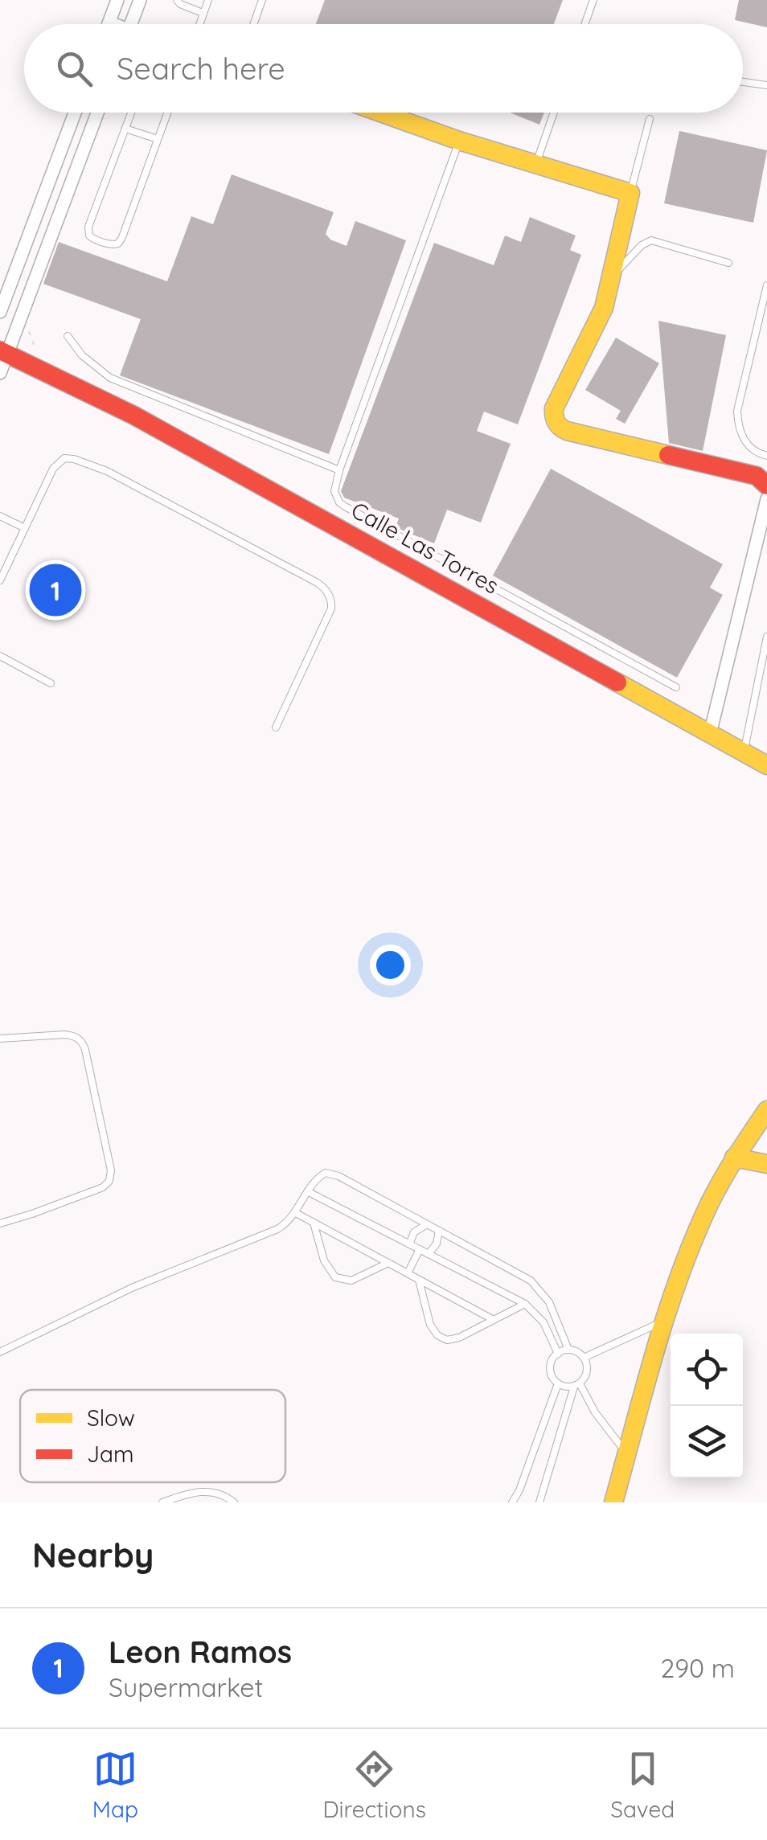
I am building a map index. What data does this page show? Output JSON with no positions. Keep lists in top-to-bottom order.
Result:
{
  "streets": {
    "street": ["Calle Las Torres"]
  },
  "legend": ["Slow", "Jam"],
  "page": {
    "search": "Search here",
    "pins": "1",
    "heading": "Nearby",
    "list": [
      {
        "mark": "1",
        "name": "Leon Ramos",
        "note": "Supermarket",
        "value": "290 m"
      }
    ],
    "nav": ["Map", "Directions", "Saved"]
  }
}
